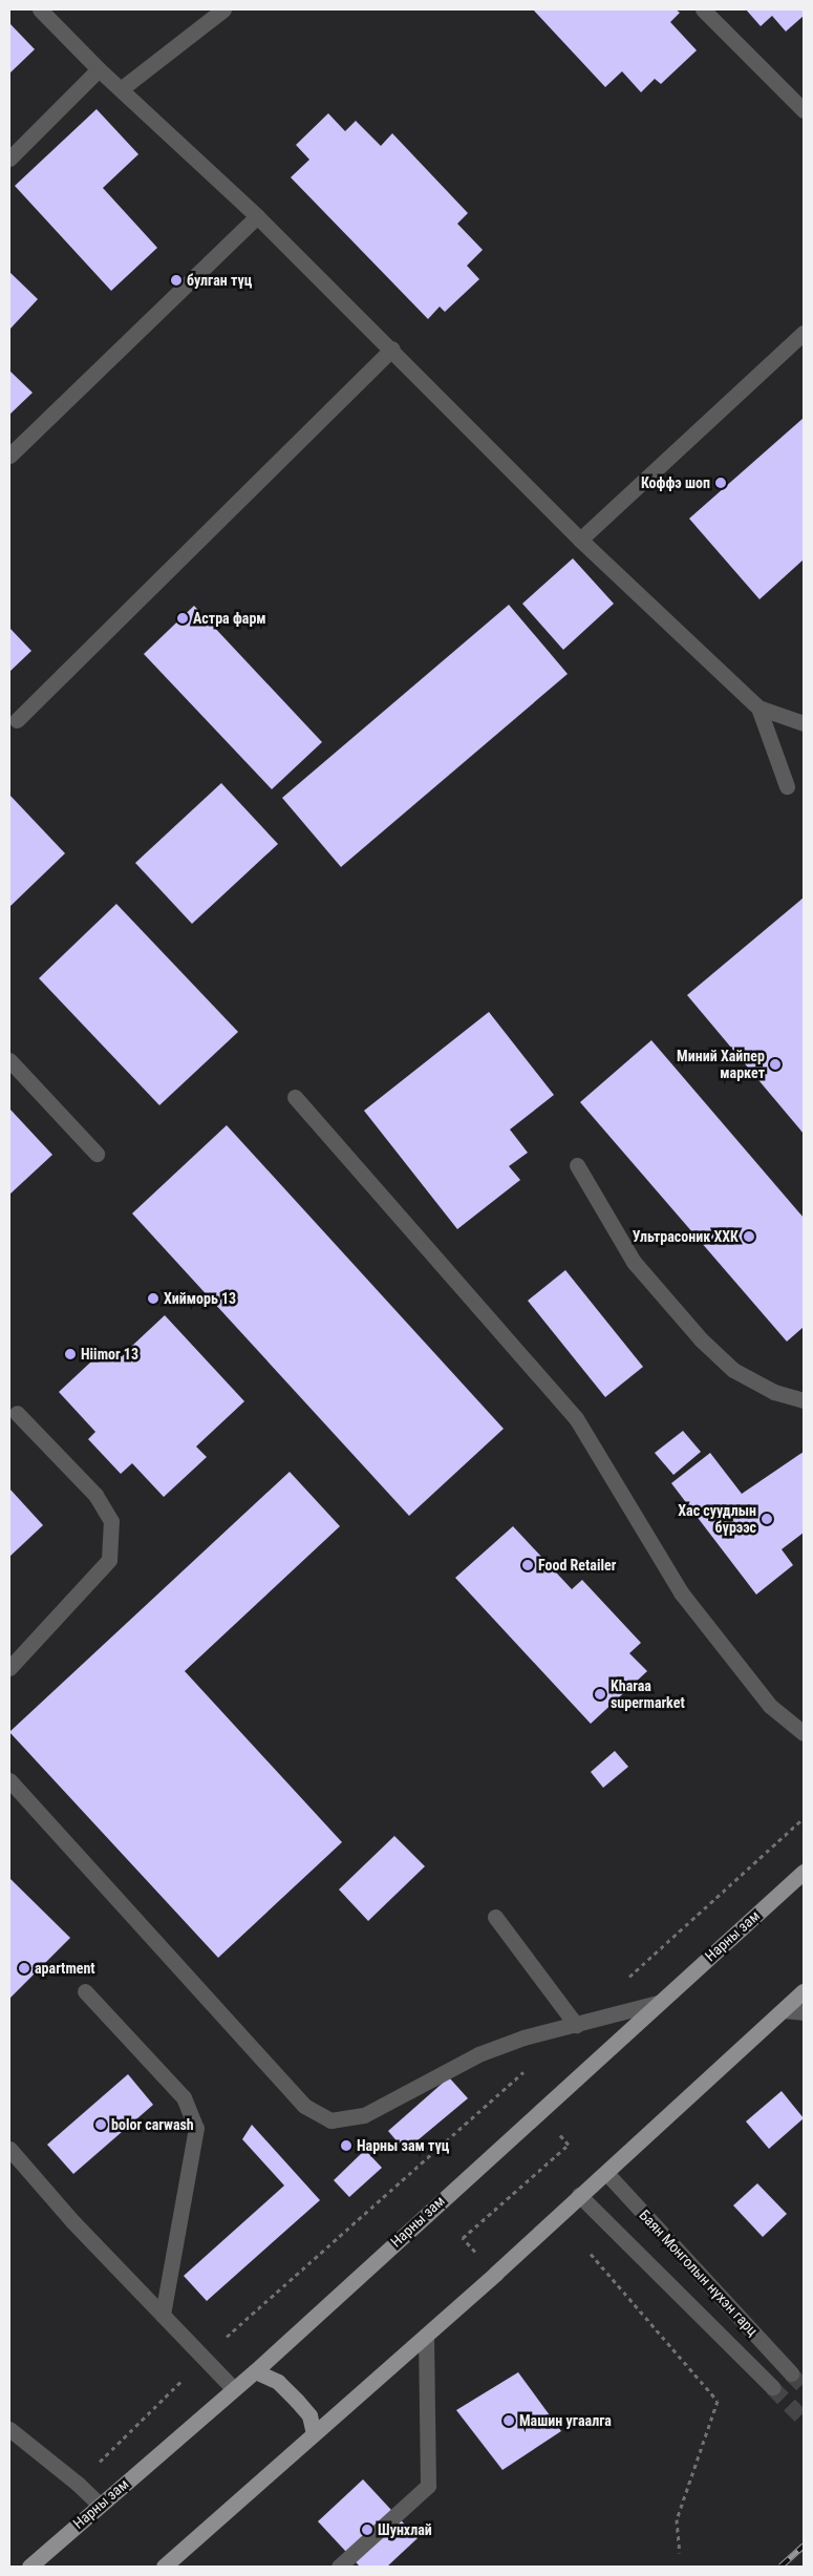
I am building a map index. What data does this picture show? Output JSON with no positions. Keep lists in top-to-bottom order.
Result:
{
  "streets": {
    "main road": ["Нарны зам"],
    "street": ["Баян Монголын нүхэн гарц"]
  },
  "places": [
    "булган түц",
    "Коффэ шоп",
    "Астра фарм",
    "Миний Хайпер маркет",
    "Ультрасоник ХХК",
    "Хийморь 13",
    "Hiimor 13",
    "Хас суудлын бүрээс",
    "Food Retailer",
    "Kharaa supermarket",
    "apartment",
    "bolor carwash",
    "Нарны зам түц",
    "Машин угаалга",
    "Шунхлай"
  ]
}
